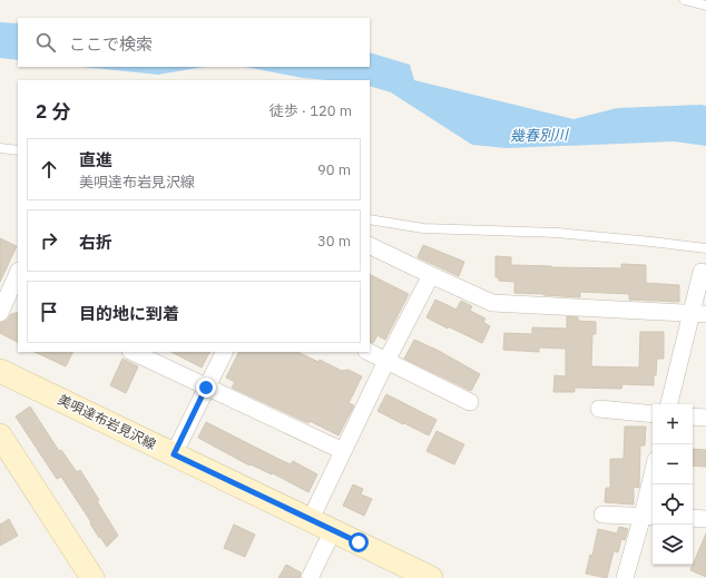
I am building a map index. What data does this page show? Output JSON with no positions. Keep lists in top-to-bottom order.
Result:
{
  "streets": {
    "main road": ["美唄達布岩見沢線"]
  },
  "water": ["幾春別川"],
  "page": {
    "search": "ここで検索",
    "heading": ["2 分", "徒歩 · 120 m"],
    "list": [
      ["直進", "美唄達布岩見沢線", "90 m"],
      ["右折", "30 m"],
      "目的地に到着"
    ],
    "map_buttons": ["+", "−"]
  }
}
